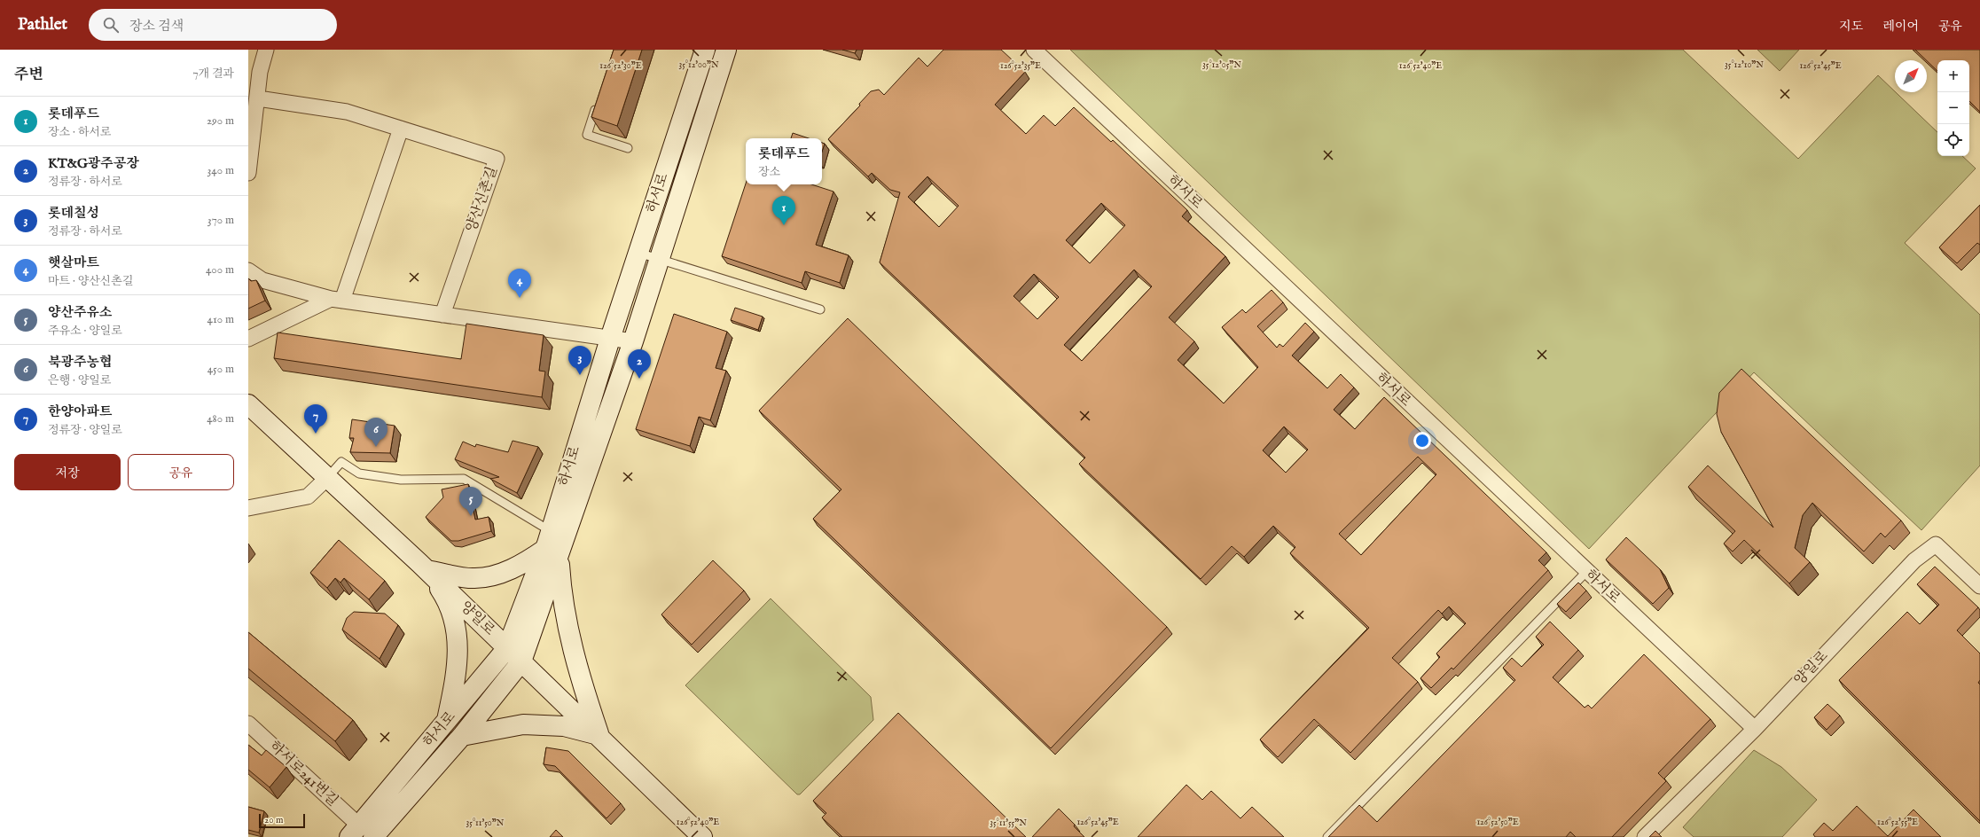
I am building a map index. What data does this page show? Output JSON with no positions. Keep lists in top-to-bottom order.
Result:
{
  "streets": {
    "main road": ["하서로", "양일로"],
    "street": ["양산신촌길", "하서로241번길"]
  },
  "crossings": [
    ["하서로", "양일로"],
    ["하서로", "하서로241번길"]
  ],
  "scale_bar": "20 m",
  "north": "top right",
  "page": {
    "header": "Pathlet",
    "search": "장소 검색",
    "nav": ["지도", "레이어", "공유"],
    "heading": ["주변", "7개 결과"],
    "map_buttons": ["+", "−"],
    "list": [
      {
        "mark": "1",
        "name": "롯데푸드",
        "note": "장소 · 하서로",
        "value": "290 m"
      },
      {
        "mark": "2",
        "name": "KT&G광주공장",
        "note": "정류장 · 하서로",
        "value": "340 m"
      },
      {
        "mark": "3",
        "name": "롯데칠성",
        "note": "정류장 · 하서로",
        "value": "370 m"
      },
      {
        "mark": "4",
        "name": "햇살마트",
        "note": "마트 · 양산신촌길",
        "value": "400 m"
      },
      {
        "mark": "5",
        "name": "양산주유소",
        "note": "주유소 · 양일로",
        "value": "410 m"
      },
      {
        "mark": "6",
        "name": "북광주농협",
        "note": "은행 · 양일로",
        "value": "450 m"
      },
      {
        "mark": "7",
        "name": "한양아파트",
        "note": "정류장 · 양일로",
        "value": "480 m"
      }
    ],
    "popup": ["롯데푸드", "장소"],
    "pins": [
      "1",
      "4",
      "3",
      "2",
      "7",
      "6",
      "5"
    ],
    "buttons": ["저장", "공유"],
    "scale": "20 m"
  },
  "coordinates": [
    "35°12'00\"N",
    "35°12'05\"N",
    "35°12'10\"N",
    "126°52'35\"E",
    "126°52'40\"E",
    "126°52'45\"E",
    "126°52'30\"E",
    "126°52'50\"E",
    "126°52'55\"E",
    "35°11'50\"N",
    "35°11'55\"N"
  ]
}
